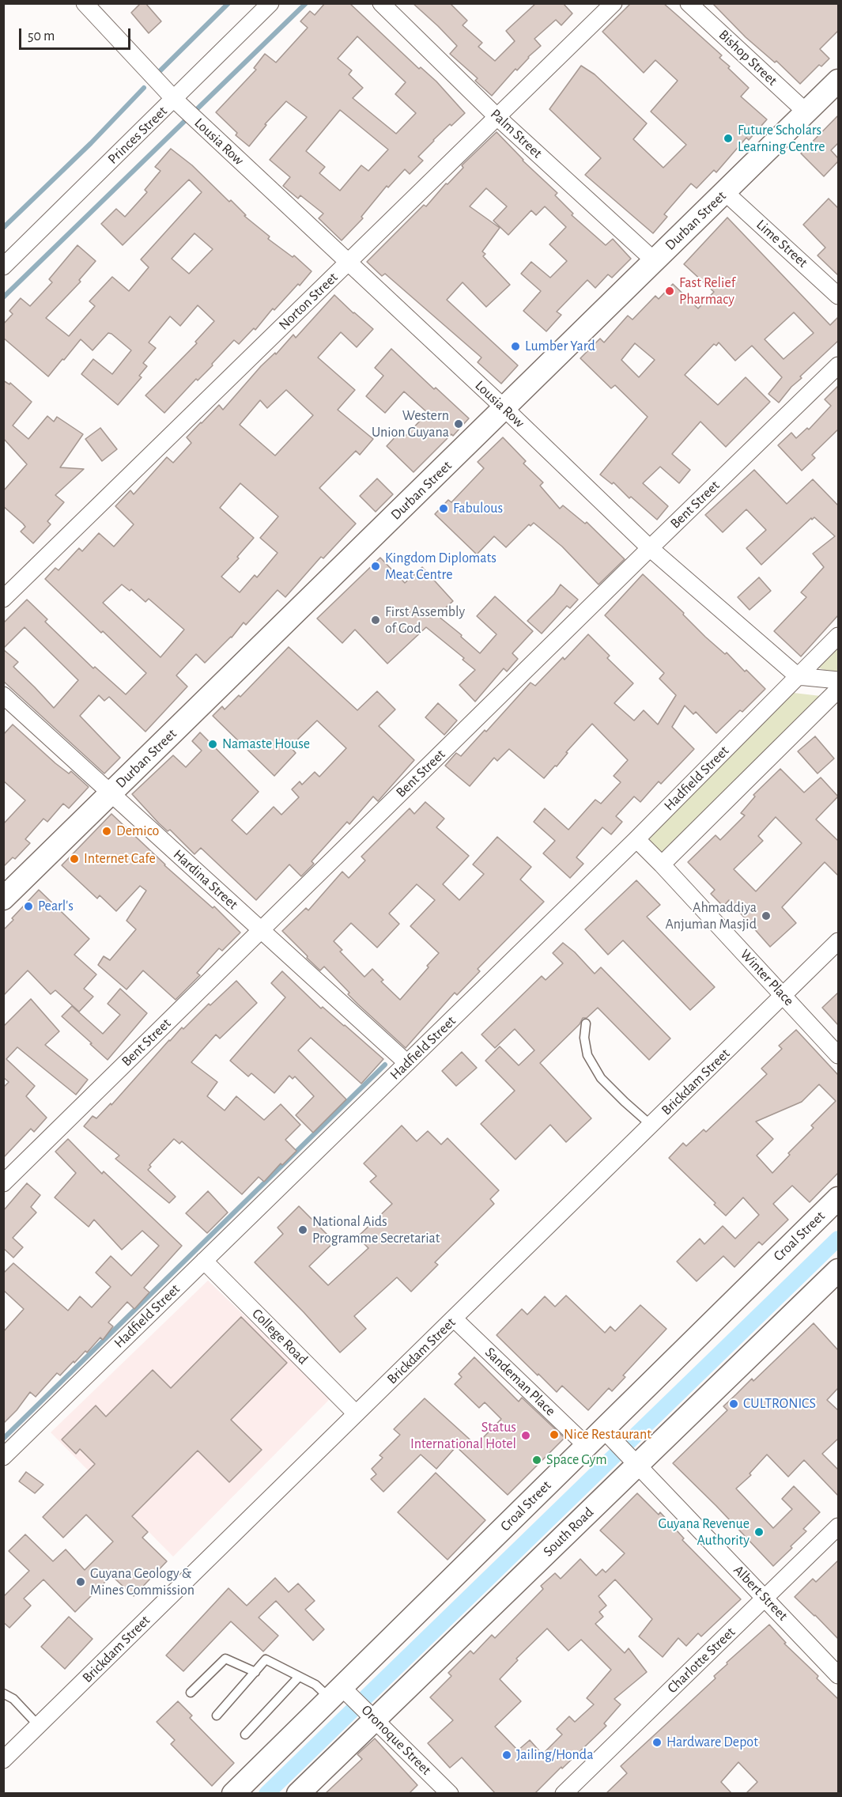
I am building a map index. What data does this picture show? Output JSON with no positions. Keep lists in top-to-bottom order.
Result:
{
  "streets": {
    "street": [
      "Bishop Street",
      "Palm Street",
      "Princes Street",
      "Lousia Row",
      "Durban Street",
      "Lime Street",
      "Norton Street",
      "Bent Street",
      "Hadfield Street",
      "Hardina Street",
      "Winter Place",
      "Brickdam Street",
      "Croal Street",
      "College Road",
      "Sandeman Place",
      "South Road",
      "Albert Street",
      "Charlotte Street",
      "Oronoque Street"
    ]
  },
  "crossings": [
    ["Bishop Street", "Durban Street"],
    ["Palm Street", "Durban Street"],
    ["Palm Street", "Norton Street"],
    ["Princes Street", "Lousia Row"],
    ["Lousia Row", "Durban Street"],
    ["Lousia Row", "Norton Street"],
    ["Lousia Row", "Bent Street"],
    ["Lousia Row", "Hadfield Street"],
    ["Durban Street", "Lime Street"],
    ["Durban Street", "Hardina Street"],
    ["Bent Street", "Hardina Street"],
    ["Hadfield Street", "Hardina Street"],
    ["Hadfield Street", "Winter Place"],
    ["Hadfield Street", "College Road"],
    ["Winter Place", "Brickdam Street"],
    ["Brickdam Street", "College Road"],
    ["Brickdam Street", "Sandeman Place"],
    ["Croal Street", "Sandeman Place"],
    ["Croal Street", "Albert Street"],
    ["Croal Street", "Oronoque Street"],
    ["South Road", "Albert Street"],
    ["South Road", "Oronoque Street"],
    ["Albert Street", "Charlotte Street"]
  ],
  "places": [
    "Future Scholars Learning Centre",
    "Fast Relief Pharmacy",
    "Lumber Yard",
    "Western Union Guyana",
    "Fabulous",
    "Kingdom Diplomats Meat Centre",
    "First Assembly of God",
    "Namaste House",
    "Demico",
    "Internet Cafe",
    "Pearl's",
    "Ahmaddiya Anjuman Masjid",
    "National Aids Programme Secretariat",
    "CULTRONICS",
    "Nice Restaurant",
    "Status International Hotel",
    "Space Gym",
    "Guyana Revenue Authority",
    "Guyana Geology & Mines Commission",
    "Hardware Depot",
    "Jailing/Honda"
  ],
  "scale_bar": "50 m"
}
